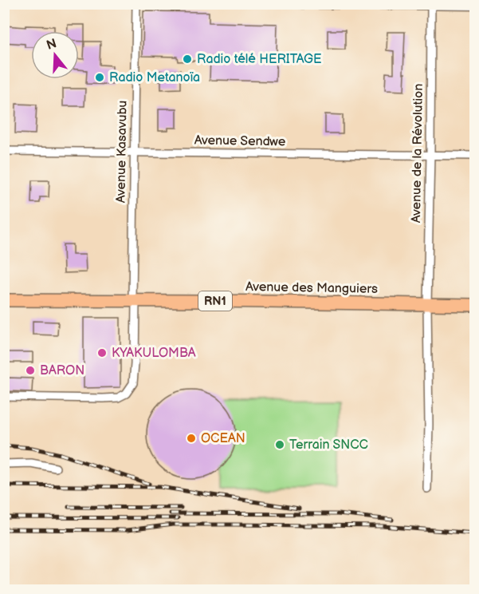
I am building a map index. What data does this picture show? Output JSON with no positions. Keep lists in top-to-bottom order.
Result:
{
  "streets": {
    "highway": ["Avenue des Manguiers", "RN1"],
    "street": ["Avenue Sendwe", "Avenue Kasavubu", "Avenue de la Révolution"]
  },
  "crossings": [
    ["Avenue Sendwe", "Avenue Kasavubu"],
    ["Avenue Sendwe", "Avenue de la Révolution"],
    ["Avenue Kasavubu", "Avenue des Manguiers"],
    ["Avenue de la Révolution", "Avenue des Manguiers"]
  ],
  "places": [
    "Radio télé HERITAGE",
    "Radio Metanoïa",
    "KYAKULOMBA",
    "BARON",
    "OCEAN",
    "Terrain SNCC"
  ],
  "north": "top"
}
